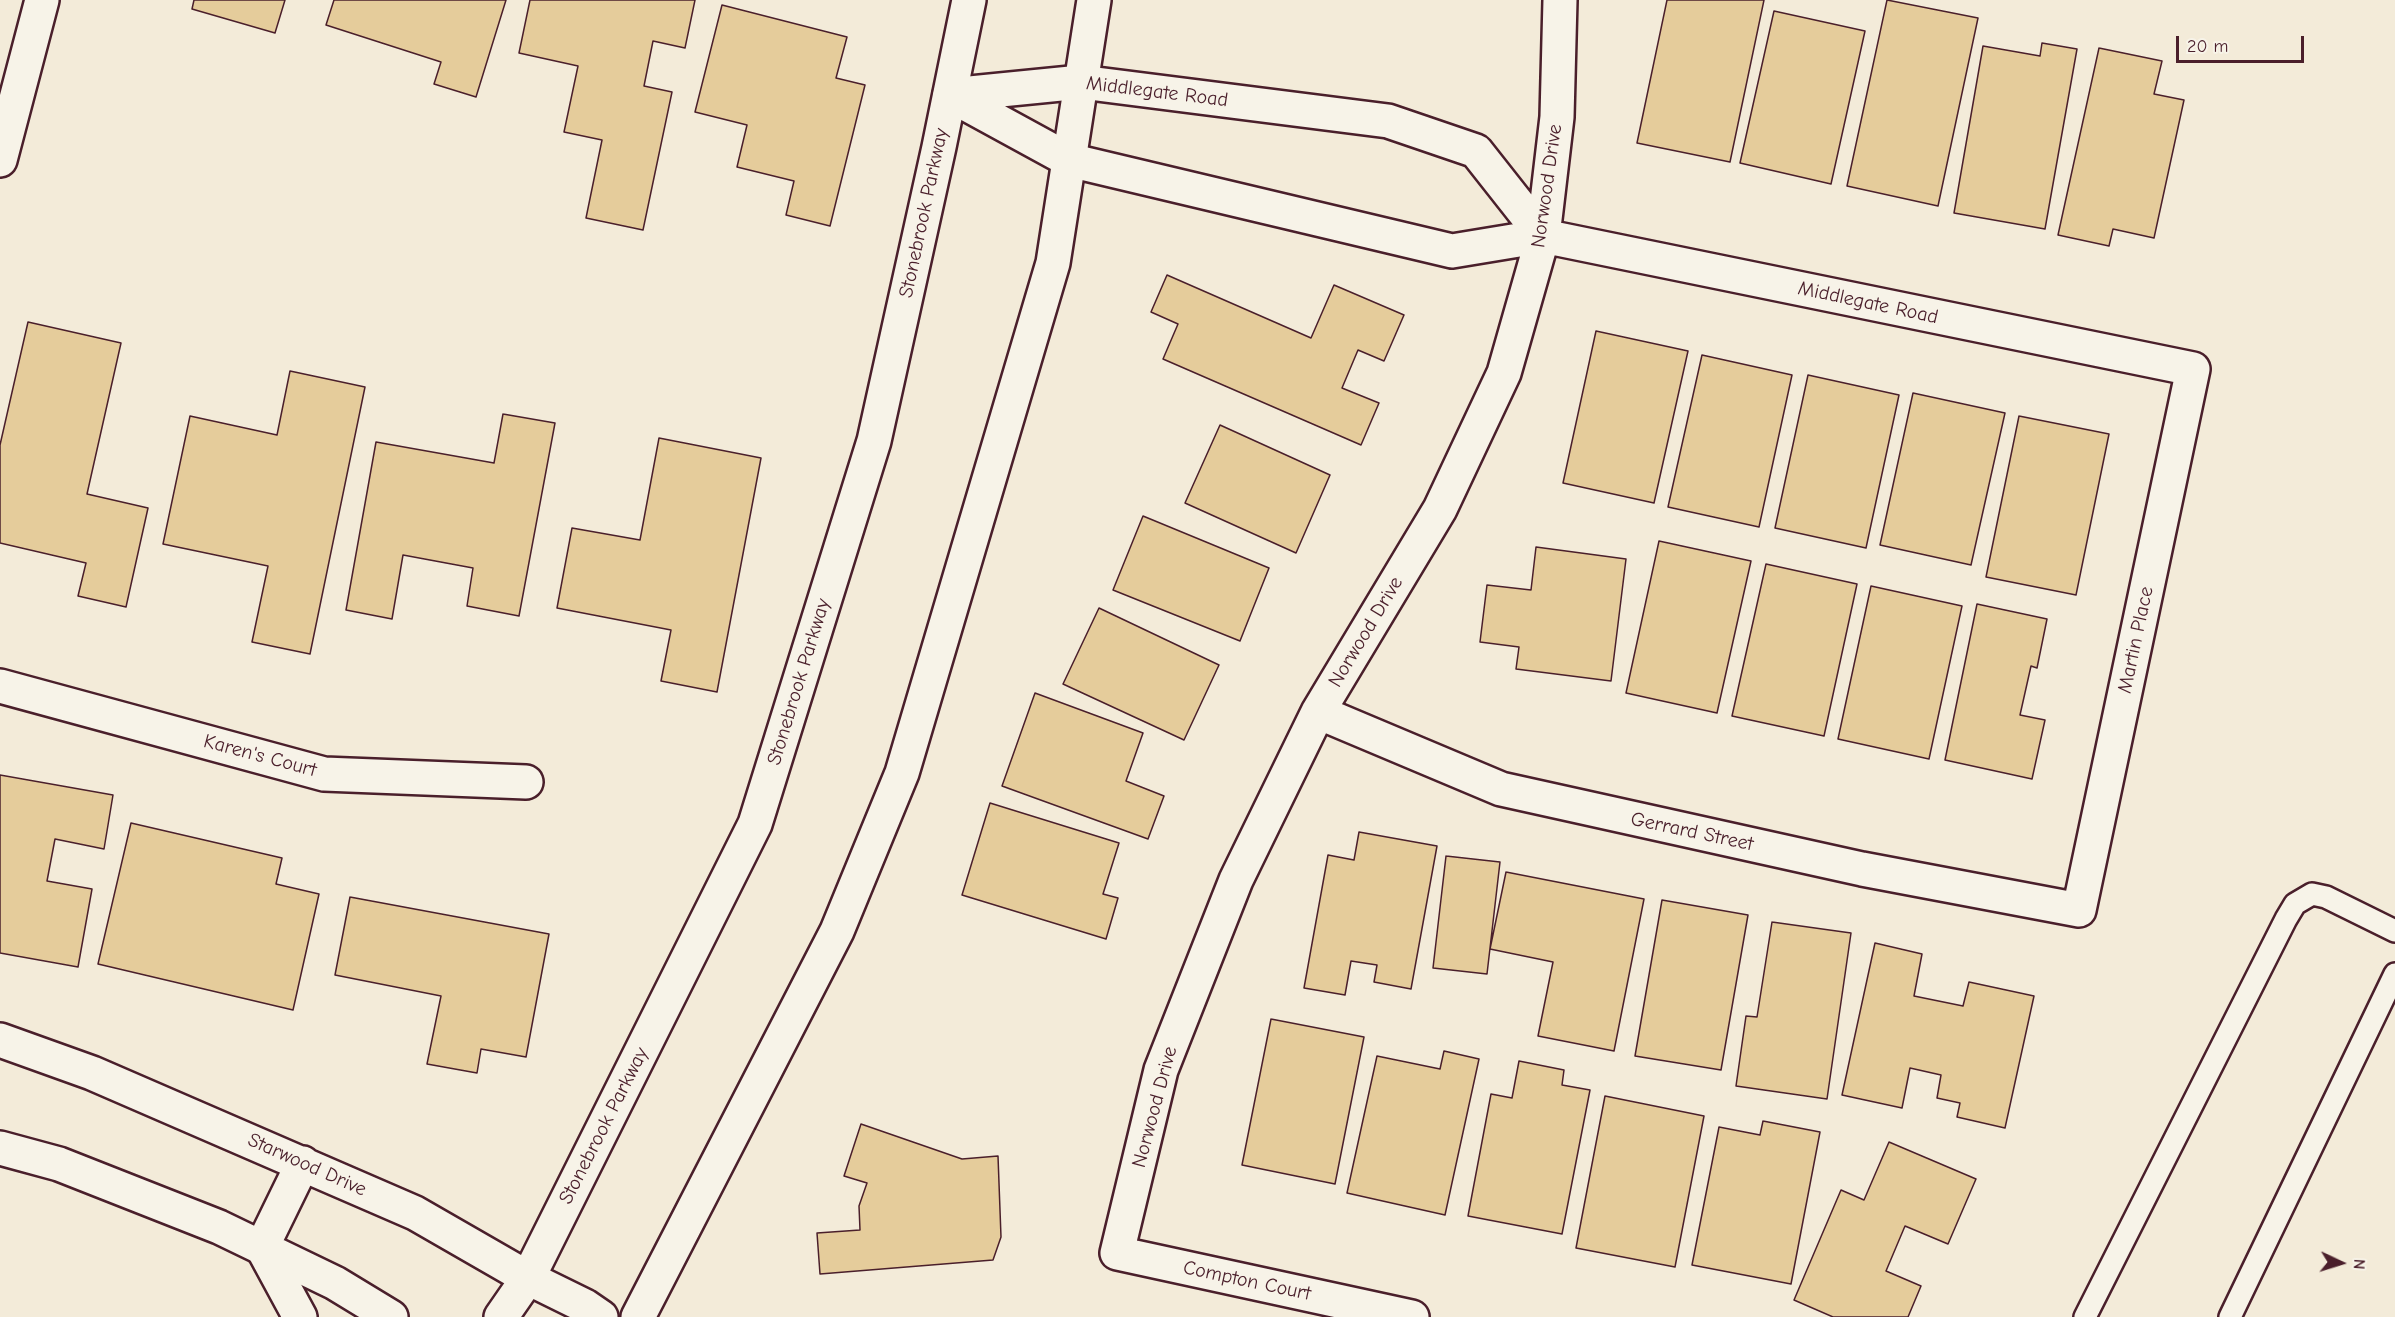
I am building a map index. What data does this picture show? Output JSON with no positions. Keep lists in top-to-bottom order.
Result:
{
  "streets": {
    "street": [
      "Middlegate Road",
      "Norwood Drive",
      "Stonebrook Parkway",
      "Martin Place",
      "Karen's Court",
      "Gerrard Street",
      "Starwood Drive",
      "Compton Court"
    ]
  },
  "crossings": [
    ["Middlegate Road", "Norwood Drive"],
    ["Middlegate Road", "Stonebrook Parkway"],
    ["Middlegate Road", "Martin Place"],
    ["Norwood Drive", "Gerrard Street"],
    ["Norwood Drive", "Compton Court"],
    ["Stonebrook Parkway", "Starwood Drive"],
    ["Martin Place", "Gerrard Street"]
  ],
  "scale_bar": "20 m",
  "north": "right"
}
